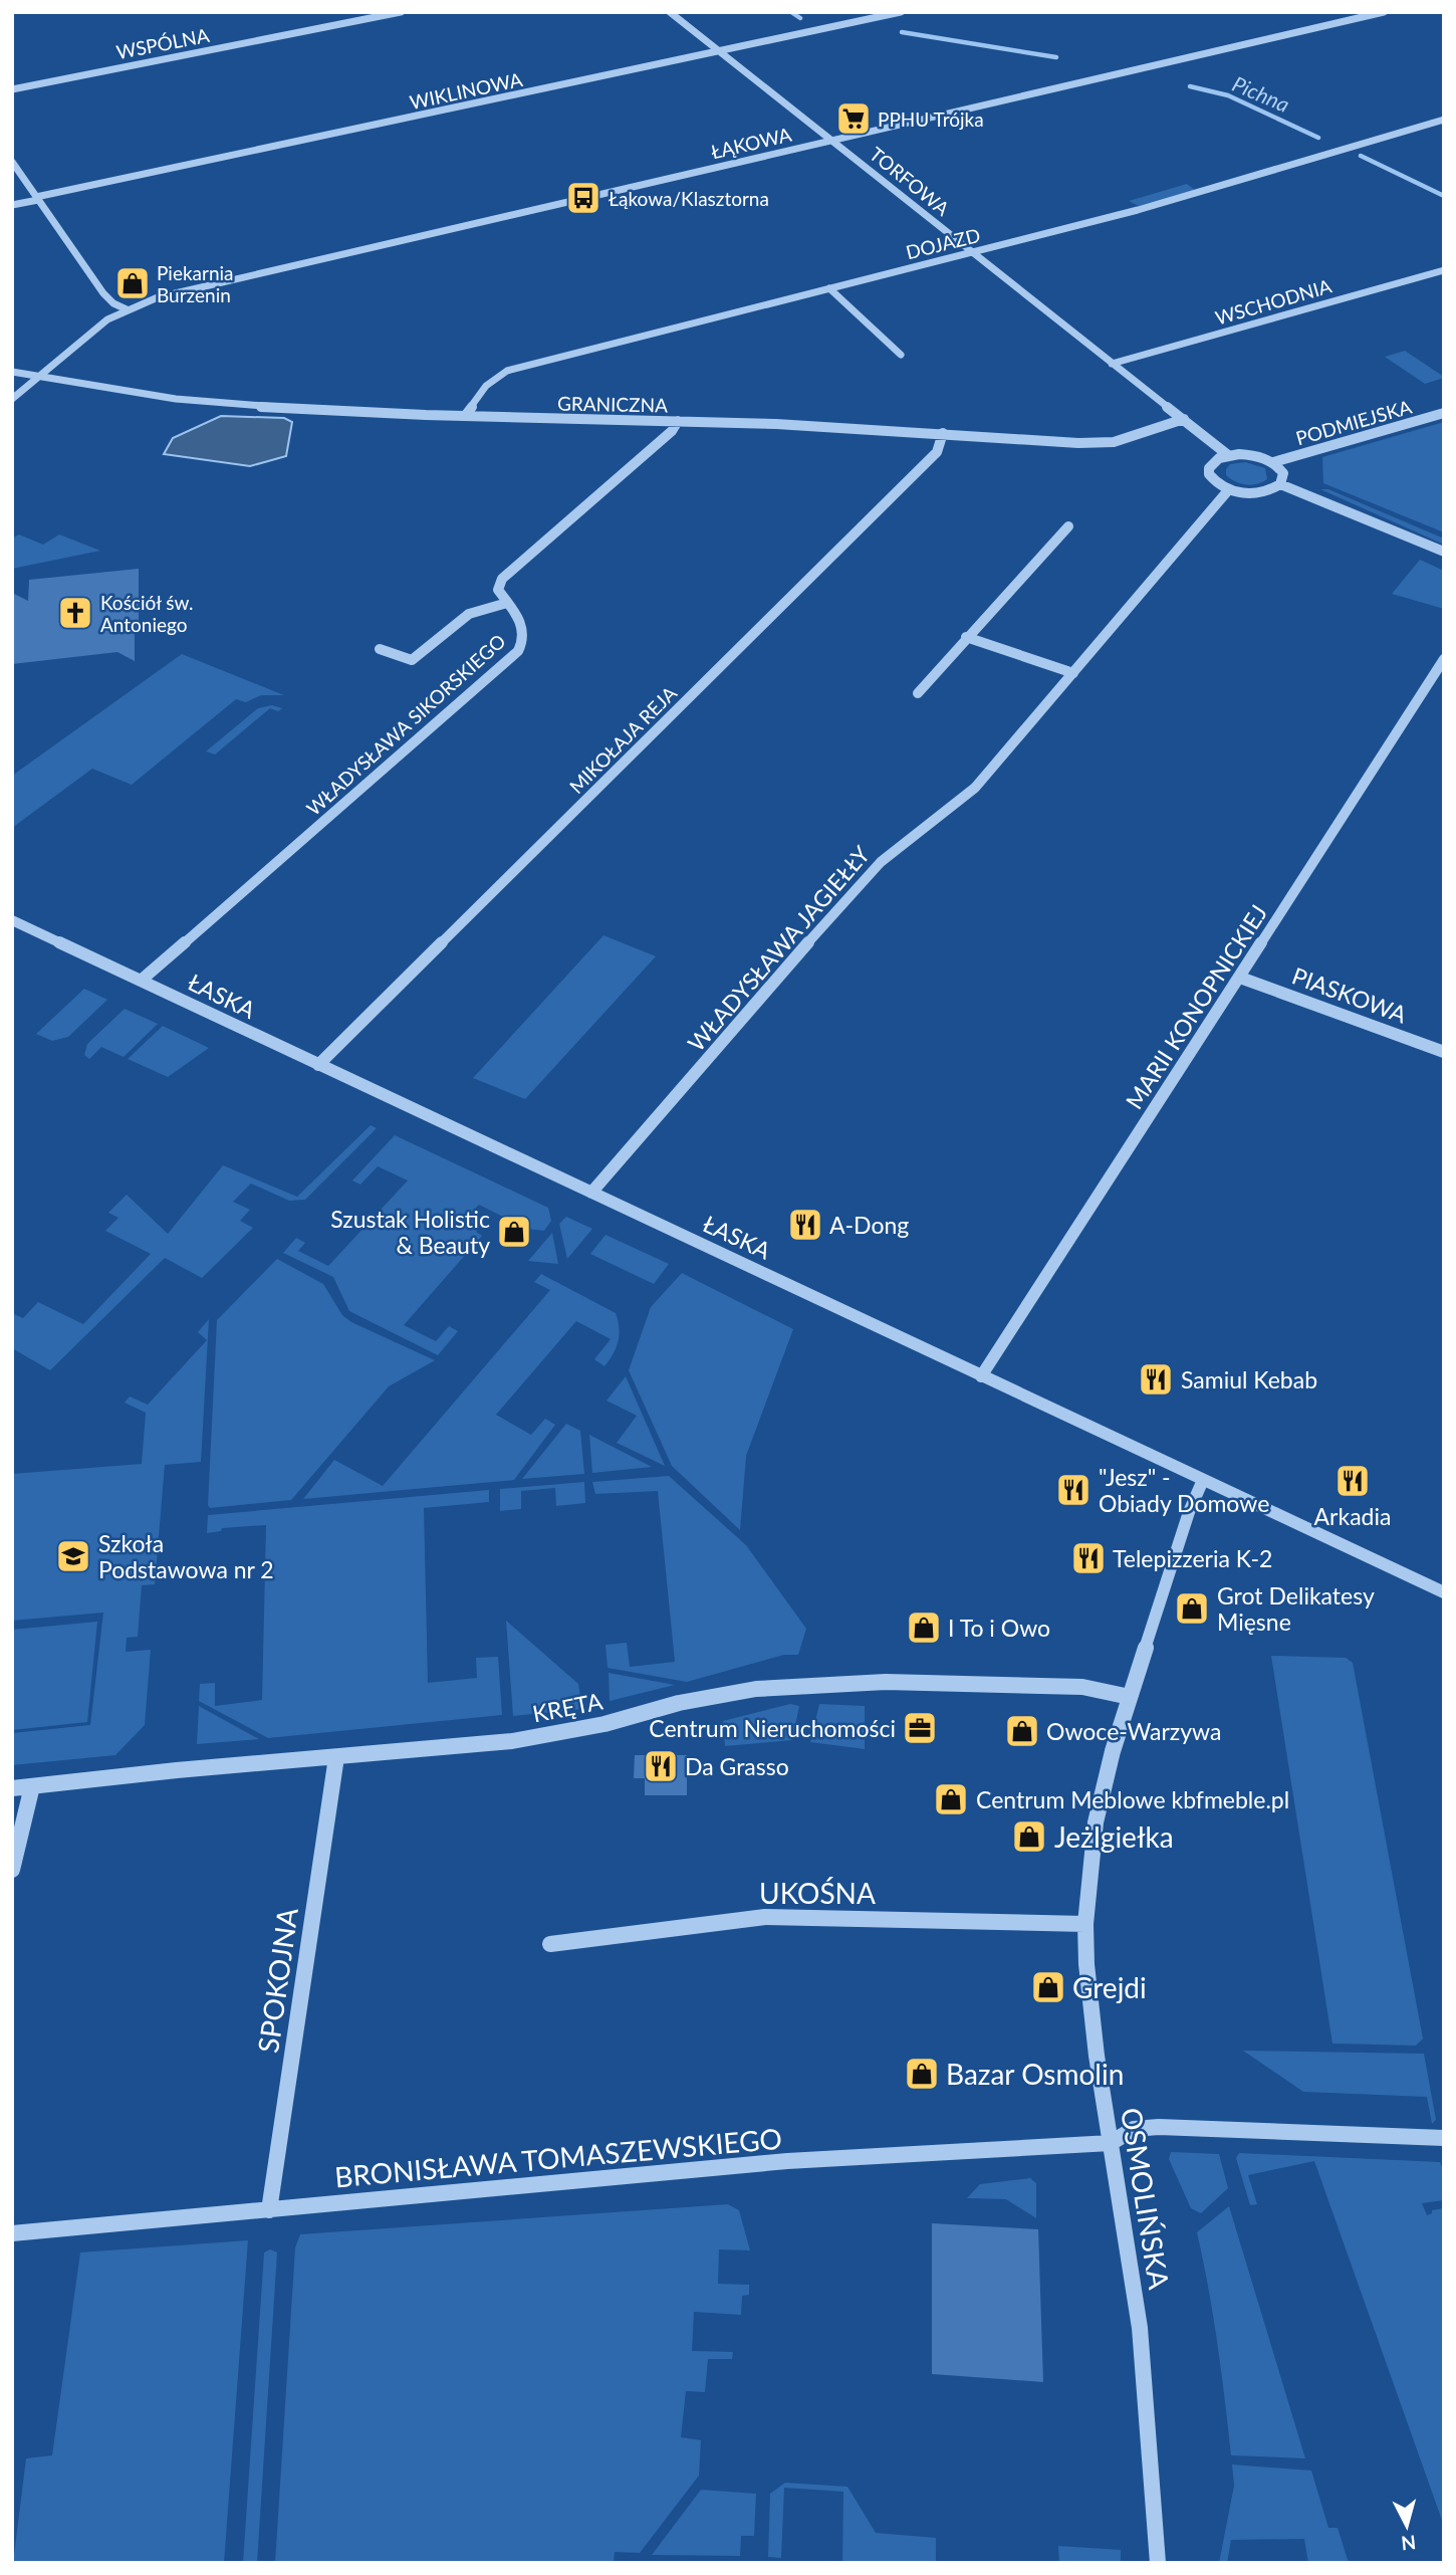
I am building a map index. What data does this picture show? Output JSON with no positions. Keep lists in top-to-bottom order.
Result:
{
  "streets": {
    "street": [
      "WSPÓLNA",
      "WIKLINOWA",
      "ŁĄKOWA",
      "TORFOWA",
      "DOJAZD",
      "WSCHODNIA",
      "GRANICZNA",
      "PODMIEJSKA",
      "WŁADYSŁAWA SIKORSKIEGO",
      "MIKOŁAJA REJA",
      "WŁADYSŁAWA JAGIEŁŁY",
      "PIASKOWA",
      "ŁASKA",
      "MARII KONOPNICKIEJ",
      "KRĘTA",
      "UKOŚNA",
      "SPOKOJNA",
      "BRONISŁAWA TOMASZEWSKIEGO",
      "OSMOLIŃSKA"
    ]
  },
  "crossings": [
    ["WIKLINOWA", "TORFOWA"],
    ["ŁĄKOWA", "TORFOWA"],
    ["ŁĄKOWA", "GRANICZNA"],
    ["TORFOWA", "DOJAZD"],
    ["TORFOWA", "WSCHODNIA"],
    ["TORFOWA", "GRANICZNA"],
    ["DOJAZD", "GRANICZNA"],
    ["GRANICZNA", "WŁADYSŁAWA SIKORSKIEGO"],
    ["GRANICZNA", "MIKOŁAJA REJA"],
    ["WŁADYSŁAWA SIKORSKIEGO", "ŁASKA"],
    ["MIKOŁAJA REJA", "ŁASKA"],
    ["WŁADYSŁAWA JAGIEŁŁY", "ŁASKA"],
    ["PIASKOWA", "MARII KONOPNICKIEJ"],
    ["ŁASKA", "MARII KONOPNICKIEJ"],
    ["ŁASKA", "OSMOLIŃSKA"],
    ["KRĘTA", "SPOKOJNA"],
    ["KRĘTA", "OSMOLIŃSKA"],
    ["UKOŚNA", "OSMOLIŃSKA"],
    ["SPOKOJNA", "BRONISŁAWA TOMASZEWSKIEGO"],
    ["BRONISŁAWA TOMASZEWSKIEGO", "OSMOLIŃSKA"]
  ],
  "water": ["Pichna"],
  "places": {
    "supermarket": ["PPHU Trójka"],
    "bus stop": ["Łąkowa/Klasztorna"],
    "shop": [
      "Piekarnia Burzenin",
      "Szustak Holistic & Beauty",
      "Grot Delikatesy Mięsne",
      "I To i Owo",
      "Owoce-Warzywa",
      "Centrum Meblowe kbfmeble.pl",
      "JeżIgiełka",
      "Grejdi",
      "Bazar Osmolin"
    ],
    "church": ["Kościół św. Antoniego"],
    "restaurant": [
      "A-Dong",
      "Samiul Kebab",
      "Arkadia",
      "\"Jesz\" - Obiady Domowe",
      "Telepizzeria K-2",
      "Da Grasso"
    ],
    "school or university": ["Szkoła Podstawowa nr 2"],
    "office": ["Centrum Nieruchomości"]
  },
  "north": "bottom"
}
